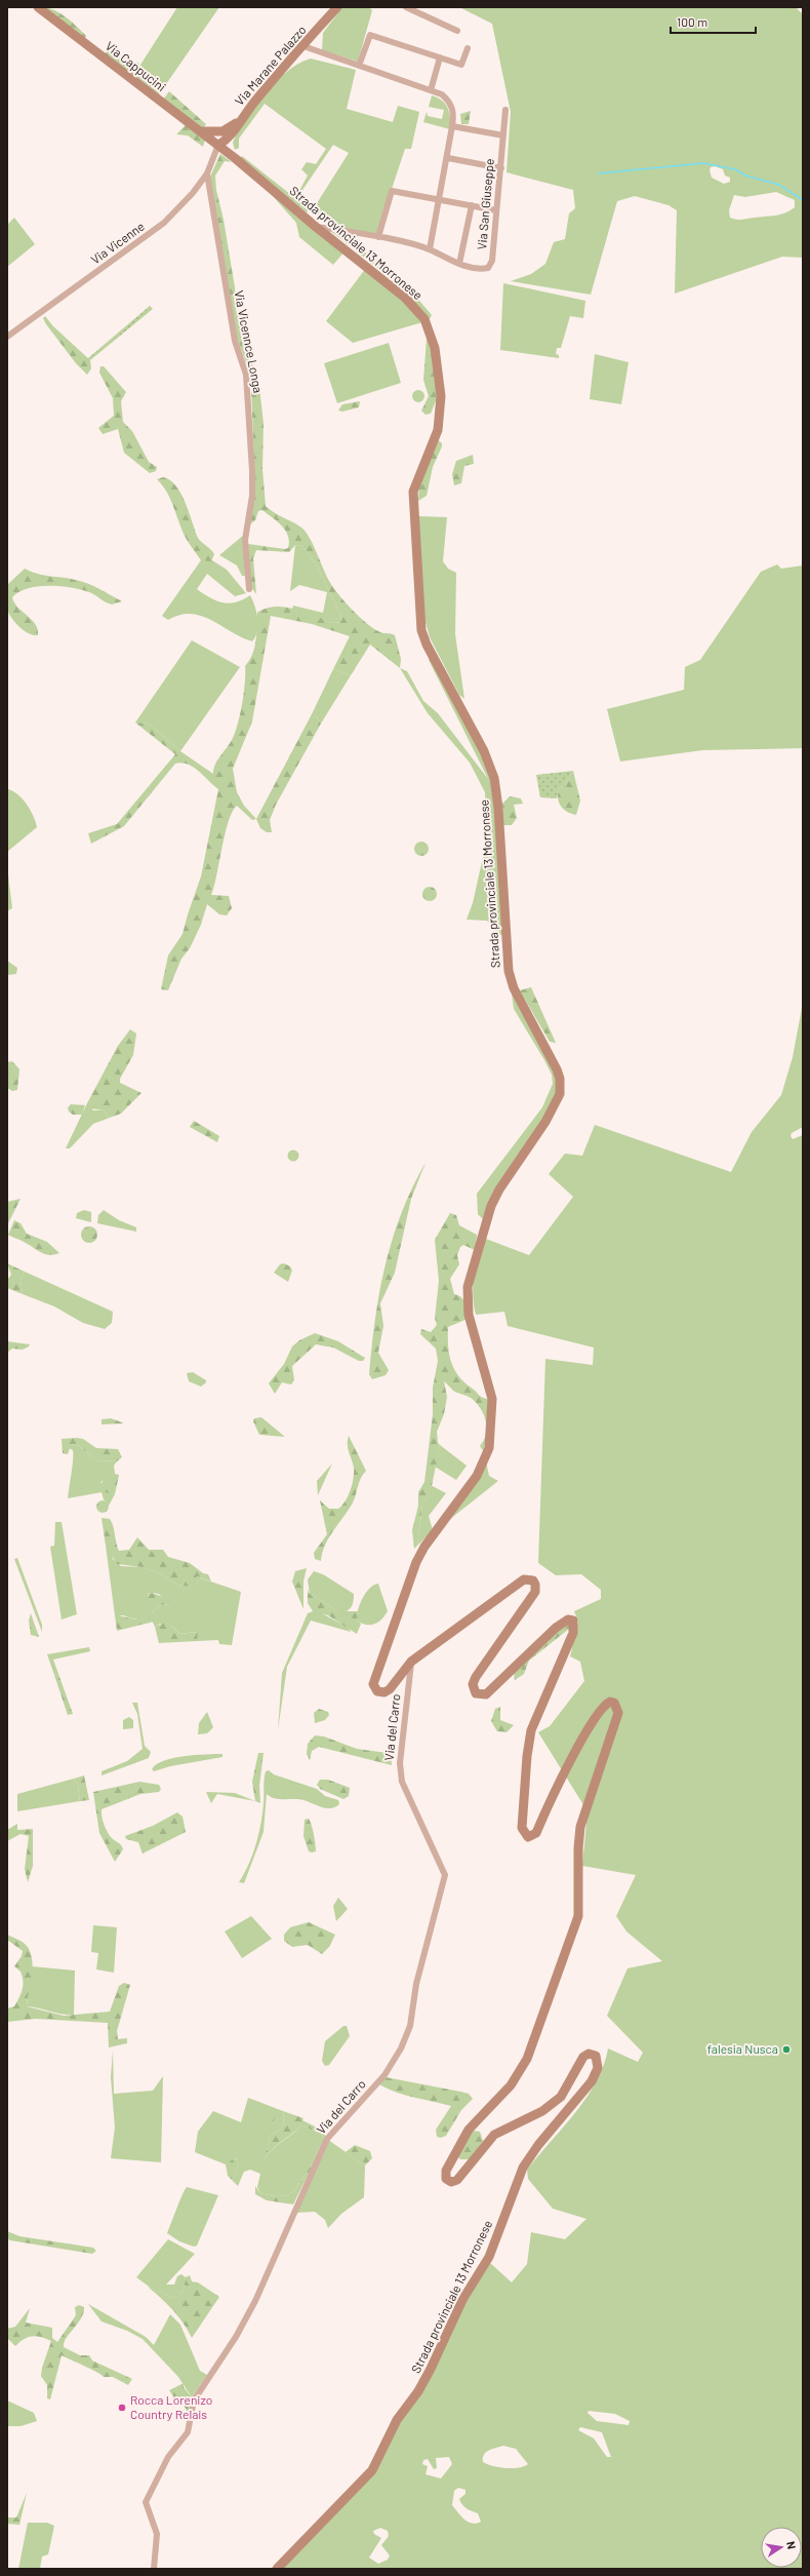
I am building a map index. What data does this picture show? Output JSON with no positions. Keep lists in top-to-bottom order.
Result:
{
  "streets": {
    "main road": ["Via Marane Palazzo", "Via Cappucini", "Strada provinciale 13 Morronese"],
    "street": [
      "Via San Giuseppe",
      "Via Vicenne",
      "Via Vicennce Longa",
      "Via del Carro"
    ]
  },
  "crossings": [
    ["Via Cappucini", "Via Vicenne"],
    ["Via Cappucini", "Strada provinciale 13 Morronese"],
    ["Via San Giuseppe", "Strada provinciale 13 Morronese"],
    ["Via Vicenne", "Strada provinciale 13 Morronese"],
    ["Via Vicenne", "Via Vicennce Longa"],
    ["Strada provinciale 13 Morronese", "Via del Carro"]
  ],
  "places": ["falesia Nusca", "Rocca Lorenizo Country Relais"],
  "scale_bar": "100 m",
  "north": "right"
}
